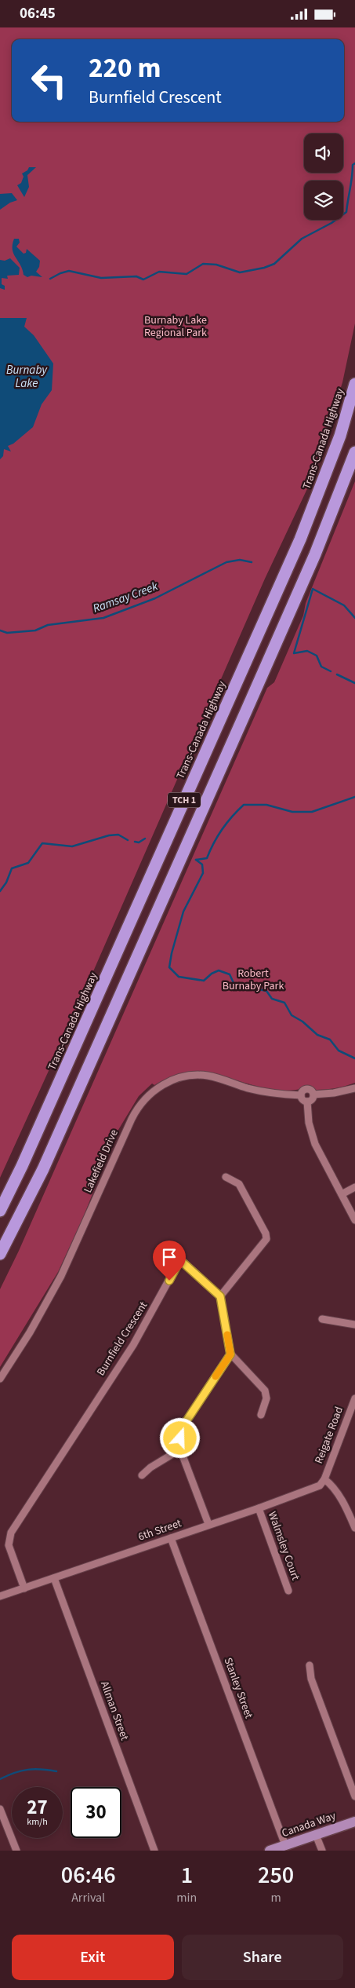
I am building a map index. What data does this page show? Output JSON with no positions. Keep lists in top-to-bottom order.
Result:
{
  "streets": {
    "highway": ["Trans-Canada Highway", "TCH 1"],
    "main road": ["Canada Way"],
    "street": [
      "Lakefield Drive",
      "Burnfield Crescent",
      "Reigate Road",
      "6th Street",
      "Walmsley Court",
      "Stanley Street",
      "Allman Street"
    ]
  },
  "crossings": [
    ["Burnfield Crescent", "6th Street"],
    ["Reigate Road", "6th Street"],
    ["6th Street", "Walmsley Court"],
    ["6th Street", "Stanley Street"],
    ["6th Street", "Allman Street"],
    ["Stanley Street", "Canada Way"]
  ],
  "water": ["Burnaby Lake", "Ramsay Creek"],
  "parks": ["Burnaby Lake Regional Park", "Robert Burnaby Park"],
  "page": {
    "status": "06:45",
    "turn": ["220 m", "Burnfield Crescent"],
    "speed": "27 km/h",
    "limit": "30",
    "eta": [
      "06:46",
      "Arrival",
      "1",
      "min",
      "250",
      "m"
    ],
    "buttons": ["Exit", "Share"]
  }
}
